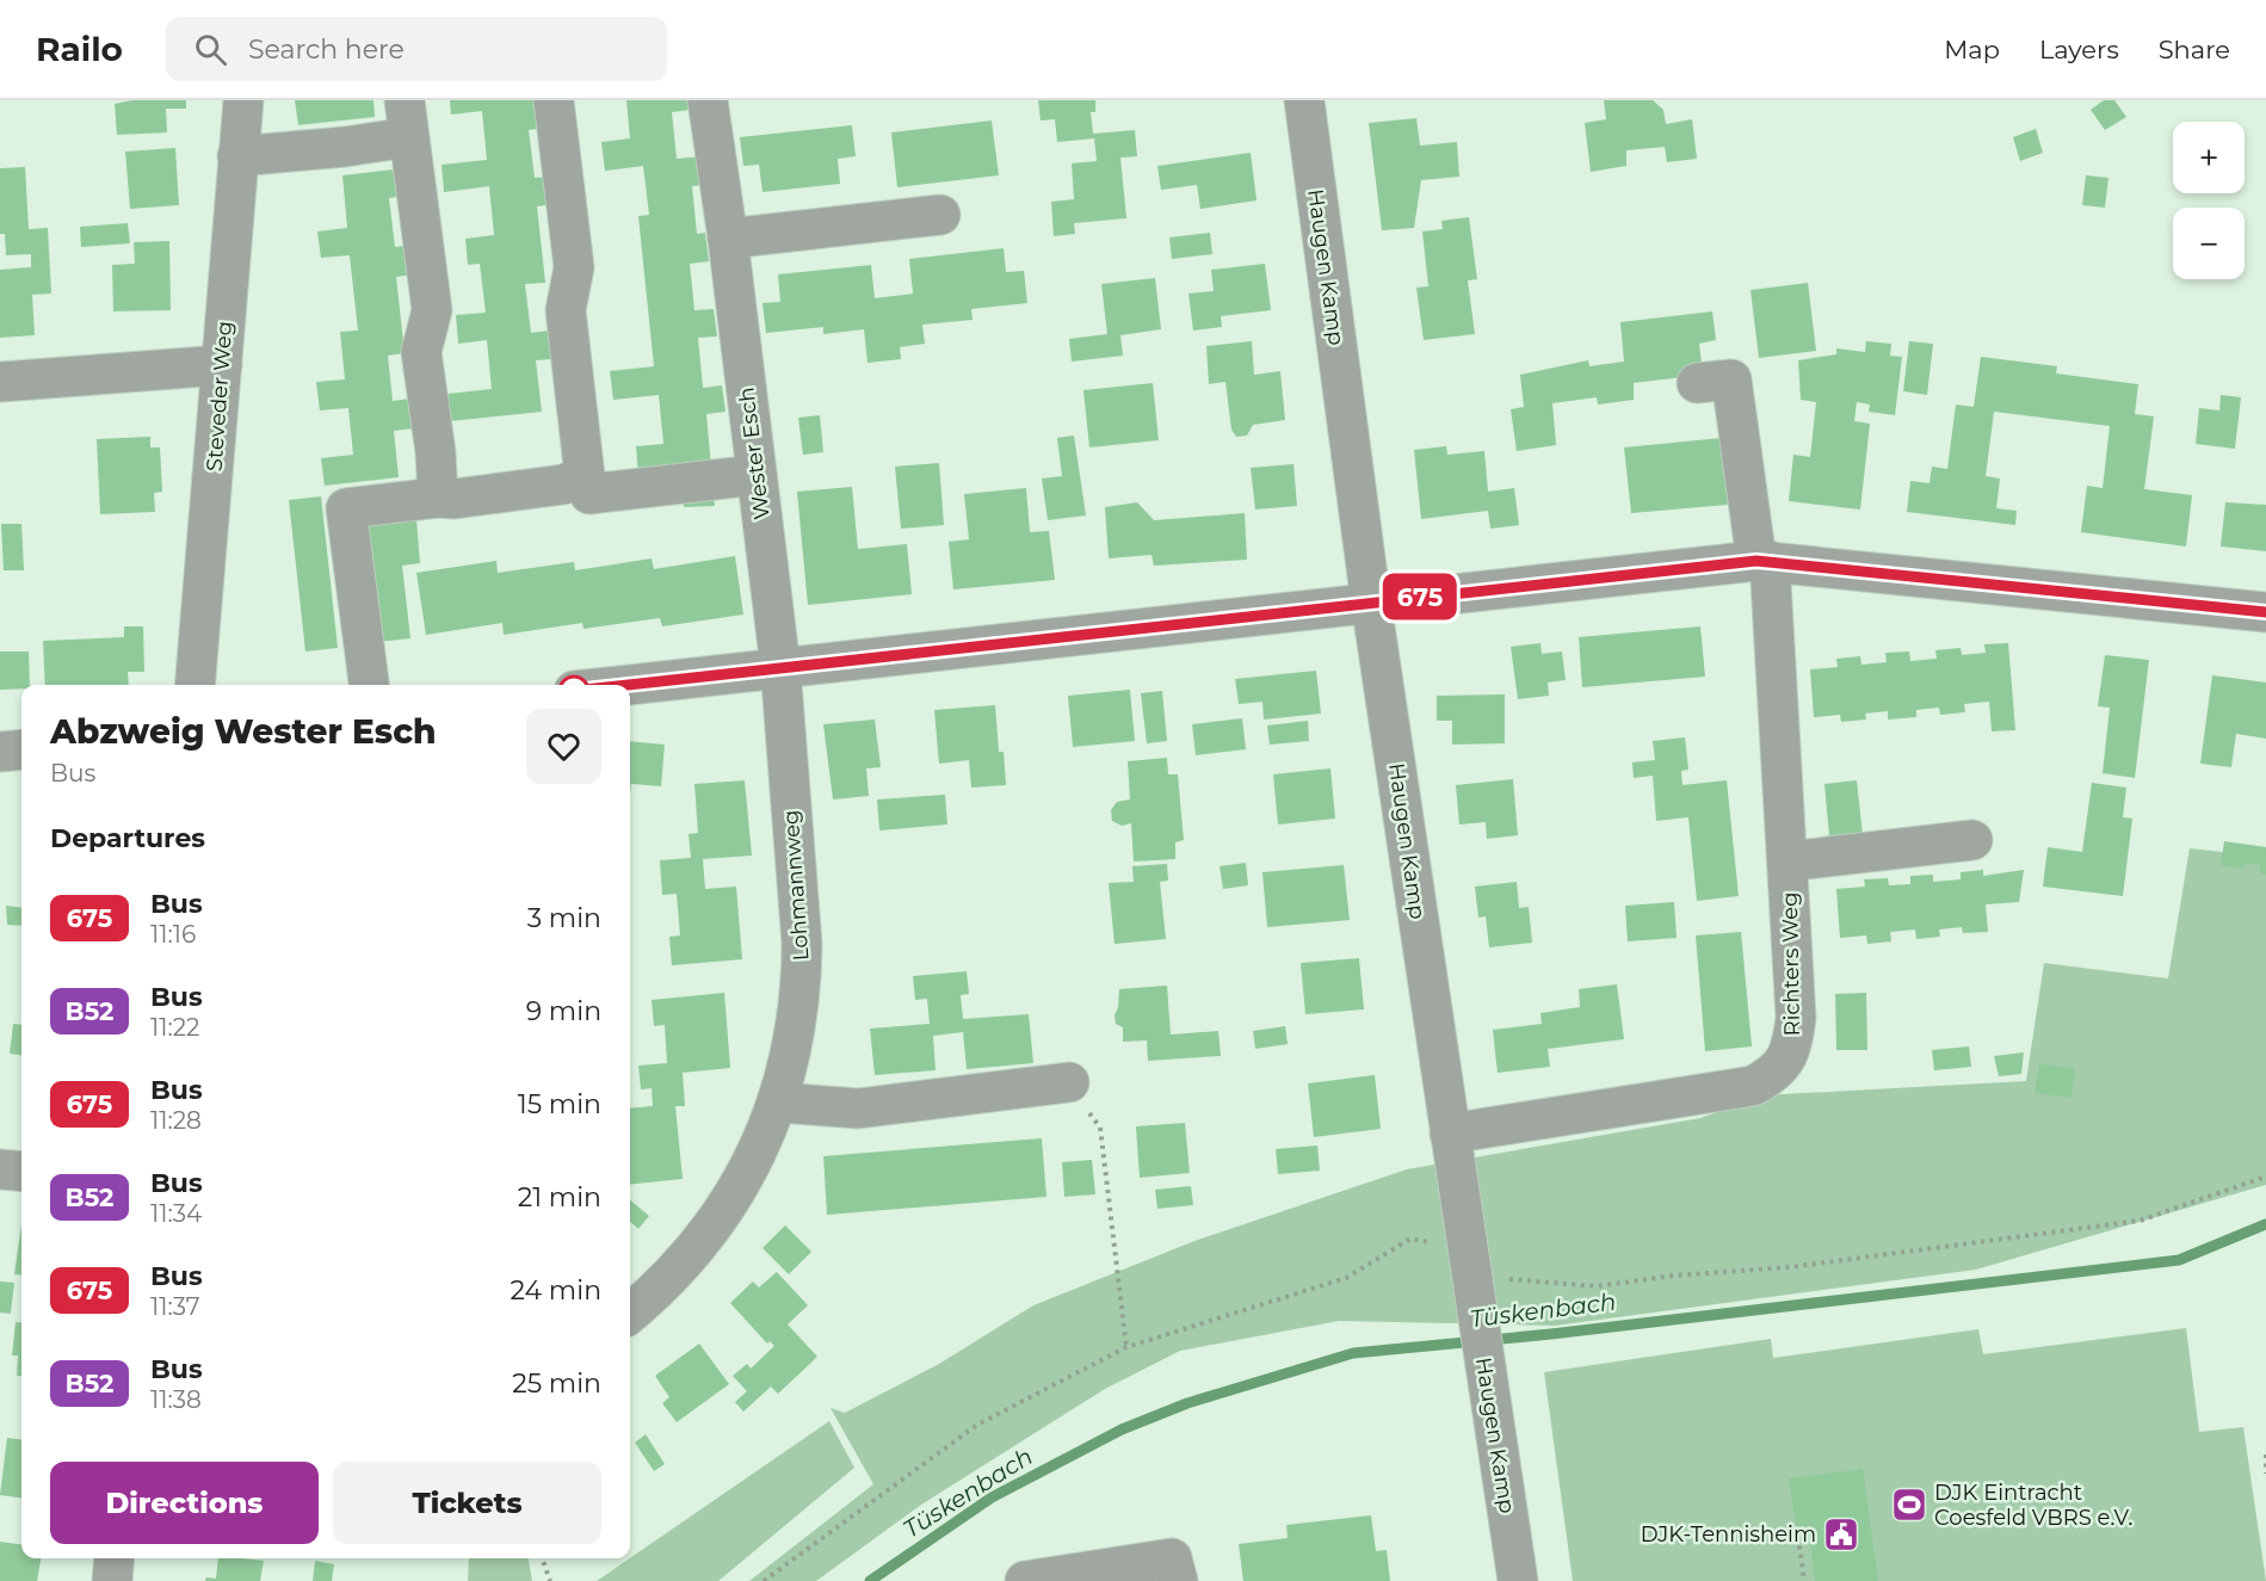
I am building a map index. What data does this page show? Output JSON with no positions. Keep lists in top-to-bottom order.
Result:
{
  "streets": {
    "street": [
      "Haugen Kamp",
      "Steveder Weg",
      "Wester Esch",
      "Lohmannweg",
      "Richters Weg"
    ]
  },
  "crossings": [
    ["Haugen Kamp", "Richters Weg"],
    ["Wester Esch", "Lohmannweg"]
  ],
  "water": ["Tüskenbach"],
  "places": {
    "sports": ["DJK Eintracht Coesfeld VBRS e.V."],
    "public building": ["DJK-Tennisheim"]
  },
  "lines": ["bus line 675"],
  "page": {
    "header": "Railo",
    "search": "Search here",
    "nav": ["Map", "Layers", "Share"],
    "on_map": "675",
    "map_buttons": ["+", "−"],
    "heading": [
      ["Abzweig Wester Esch", "Bus"],
      "Departures"
    ],
    "list": [
      {
        "mark": "675",
        "name": "Bus",
        "note": "11:16",
        "value": "3 min"
      },
      {
        "mark": "B52",
        "name": "Bus",
        "note": "11:22",
        "value": "9 min"
      },
      {
        "mark": "675",
        "name": "Bus",
        "note": "11:28",
        "value": "15 min"
      },
      {
        "mark": "B52",
        "name": "Bus",
        "note": "11:34",
        "value": "21 min"
      },
      {
        "mark": "675",
        "name": "Bus",
        "note": "11:37",
        "value": "24 min"
      },
      {
        "mark": "B52",
        "name": "Bus",
        "note": "11:38",
        "value": "25 min"
      }
    ],
    "buttons": ["Directions", "Tickets"]
  }
}
